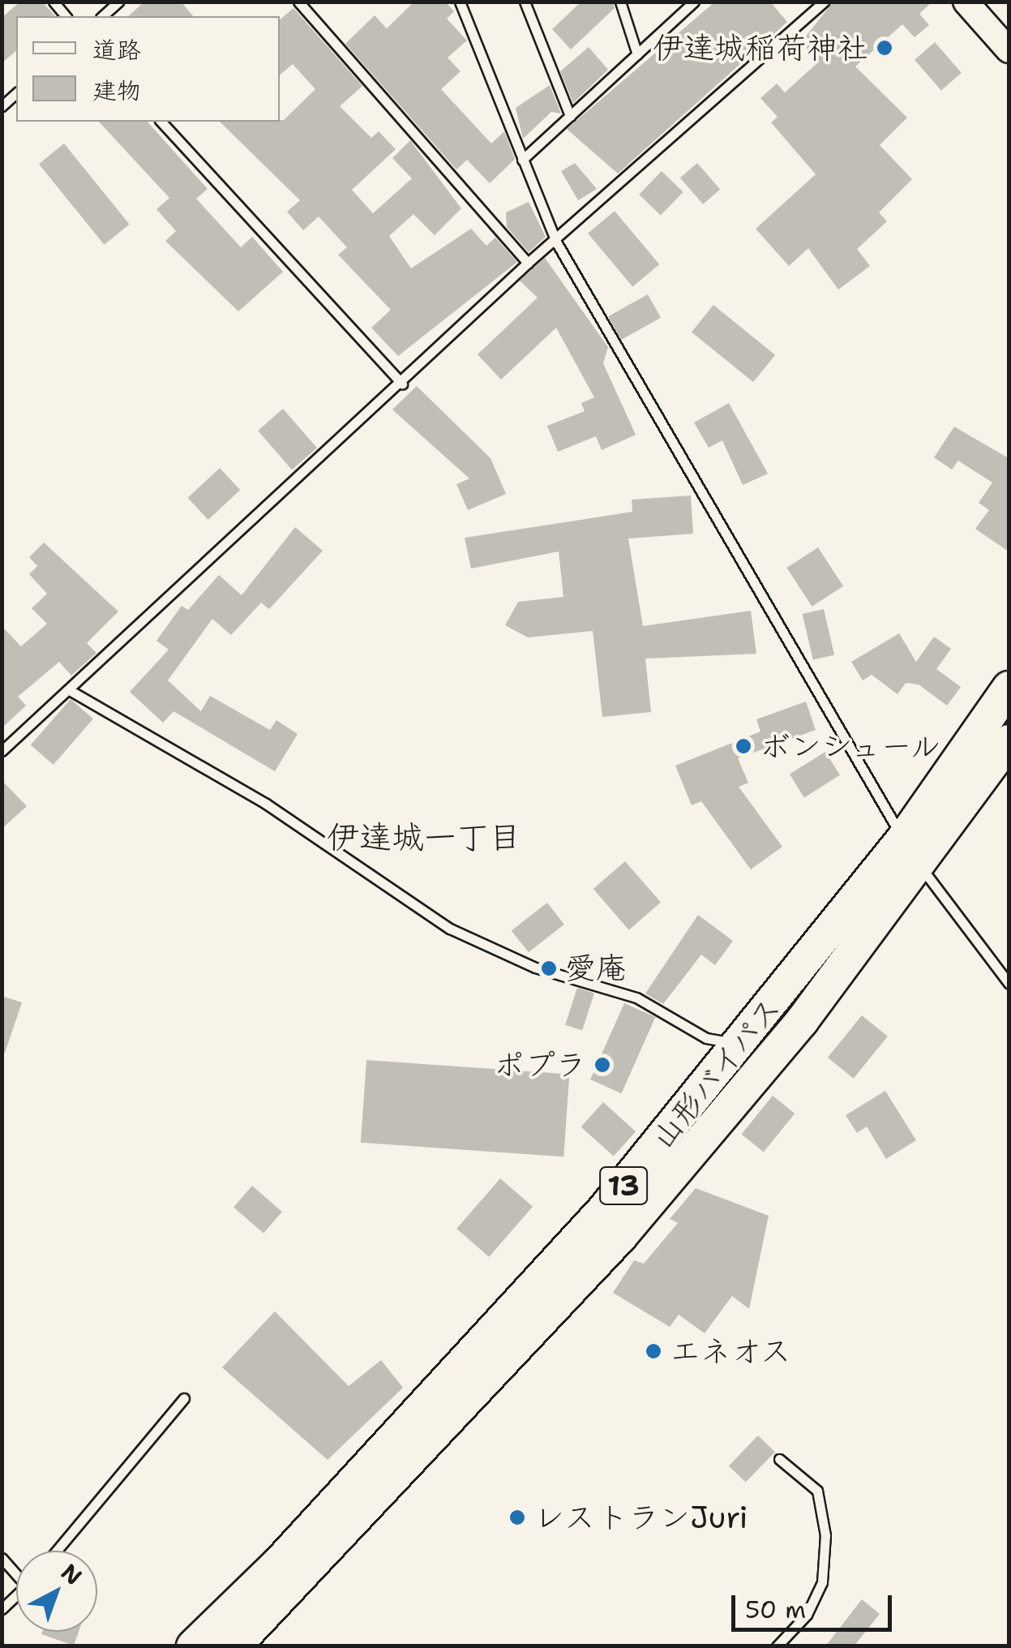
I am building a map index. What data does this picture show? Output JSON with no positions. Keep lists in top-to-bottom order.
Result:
{
  "streets": {
    "highway": ["山形バイパス", "13"]
  },
  "districts": ["伊達城一丁目"],
  "places": [
    "伊達城稲荷神社",
    "ボンシュール",
    "愛庵",
    "ポプラ",
    "エネオス",
    "レストランJuri"
  ],
  "legend": ["道路", "建物"],
  "scale_bar": "50 m",
  "north": "top right"
}
